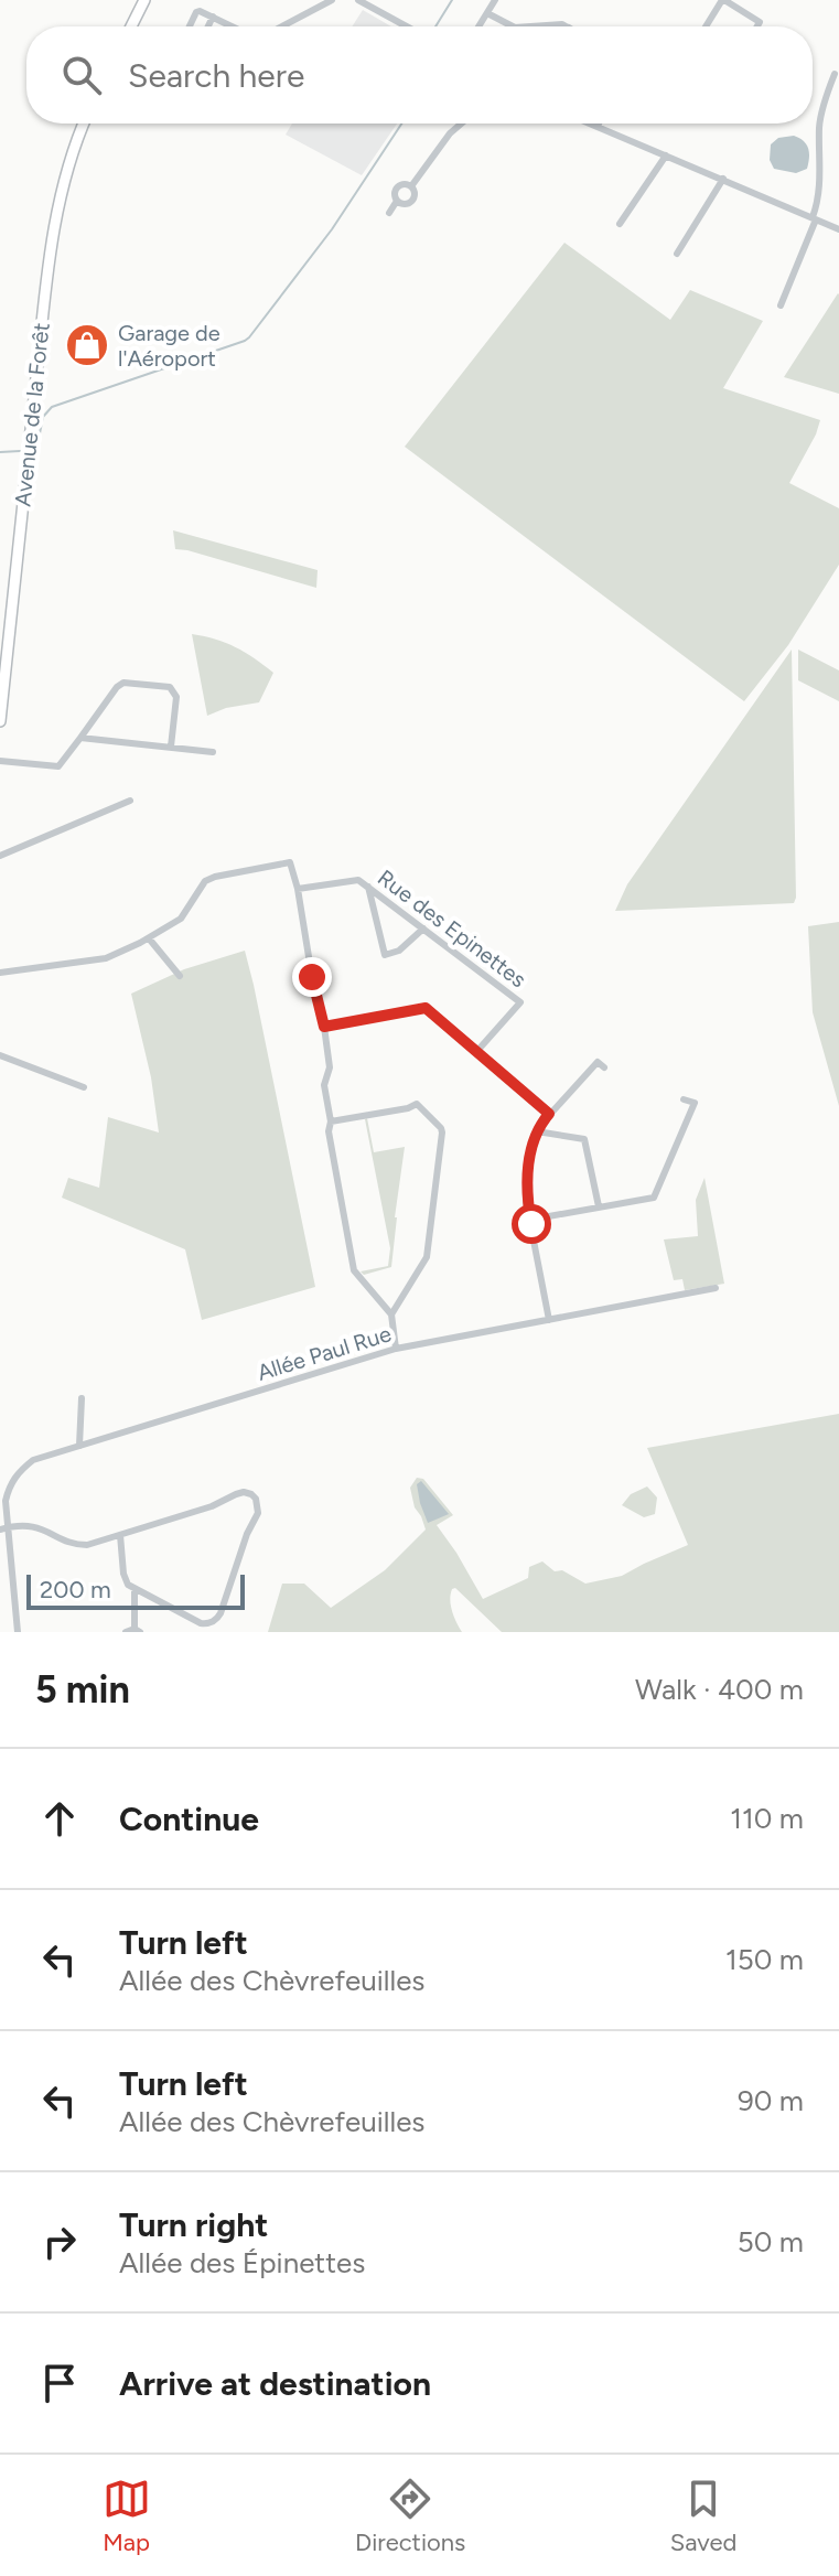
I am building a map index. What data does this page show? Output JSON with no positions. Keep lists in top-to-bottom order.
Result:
{
  "streets": {
    "main road": ["Avenue de la Forêt"],
    "street": ["Rue des Epinettes", "Allée Paul Rue"]
  },
  "places": {
    "shop": ["Garage de l'Aéroport"]
  },
  "scale_bar": "200 m",
  "page": {
    "search": "Search here",
    "scale": "200 m",
    "heading": ["5 min", "Walk · 400 m"],
    "list": [
      ["Continue", "110 m"],
      ["Turn left", "Allée des Chèvrefeuilles", "150 m"],
      ["Turn left", "Allée des Chèvrefeuilles", "90 m"],
      ["Turn right", "Allée des Épinettes", "50 m"],
      "Arrive at destination"
    ],
    "nav": ["Map", "Directions", "Saved"]
  }
}
